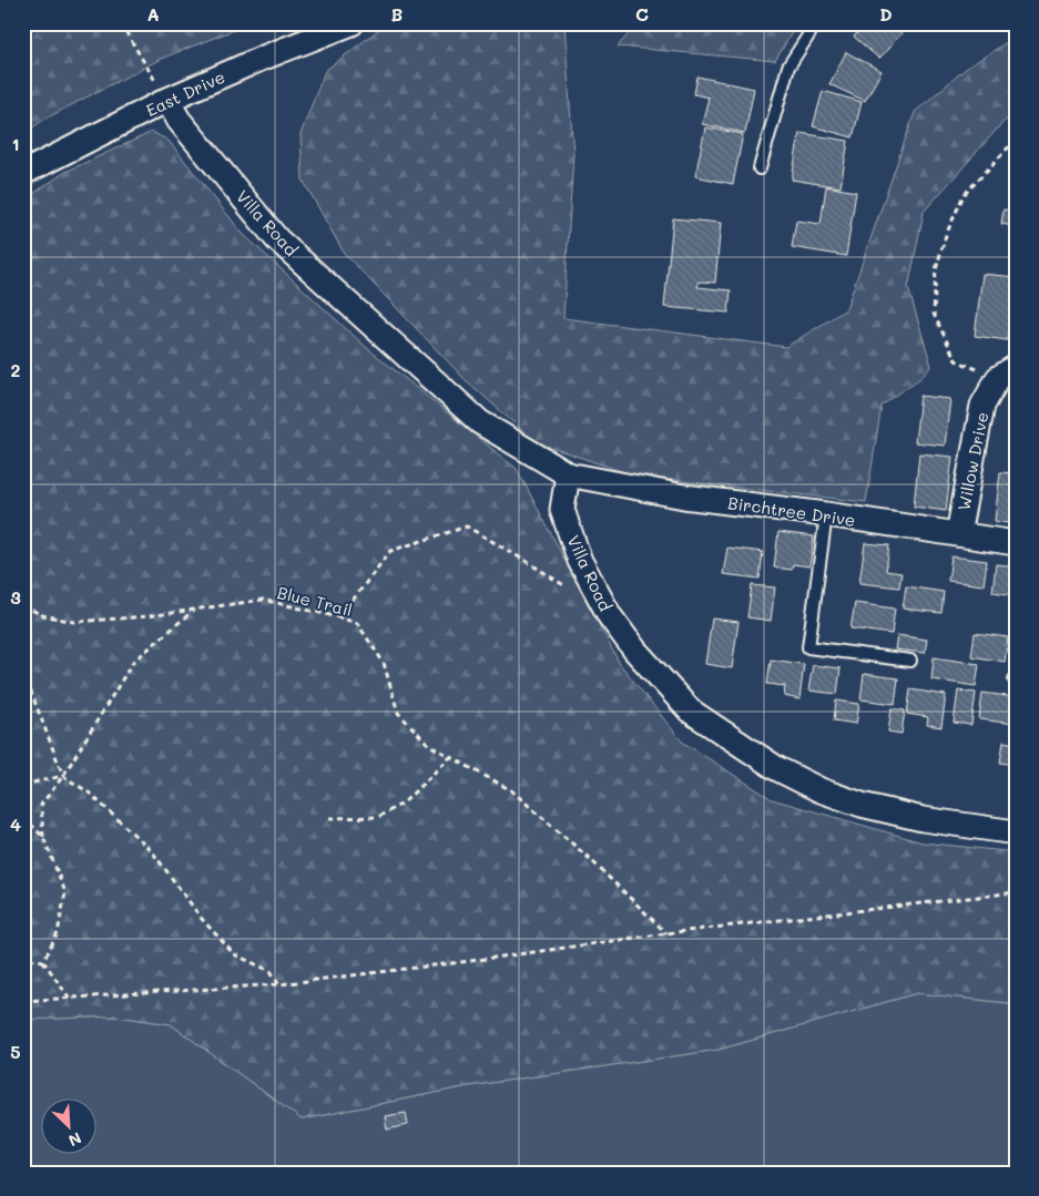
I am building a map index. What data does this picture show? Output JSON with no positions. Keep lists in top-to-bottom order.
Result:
{
  "streets": {
    "street": [
      "East Drive",
      "Villa Road",
      "Willow Drive",
      "Birchtree Drive"
    ],
    "path": ["Blue Trail"]
  },
  "crossings": [
    ["East Drive", "Villa Road"],
    ["Villa Road", "Birchtree Drive"],
    ["Willow Drive", "Birchtree Drive"]
  ],
  "north": "bottom right",
  "grid": {
    "columns": [
      "A",
      "B",
      "C",
      "D"
    ],
    "rows": [
      "1",
      "2",
      "3",
      "4",
      "5"
    ]
  }
}
